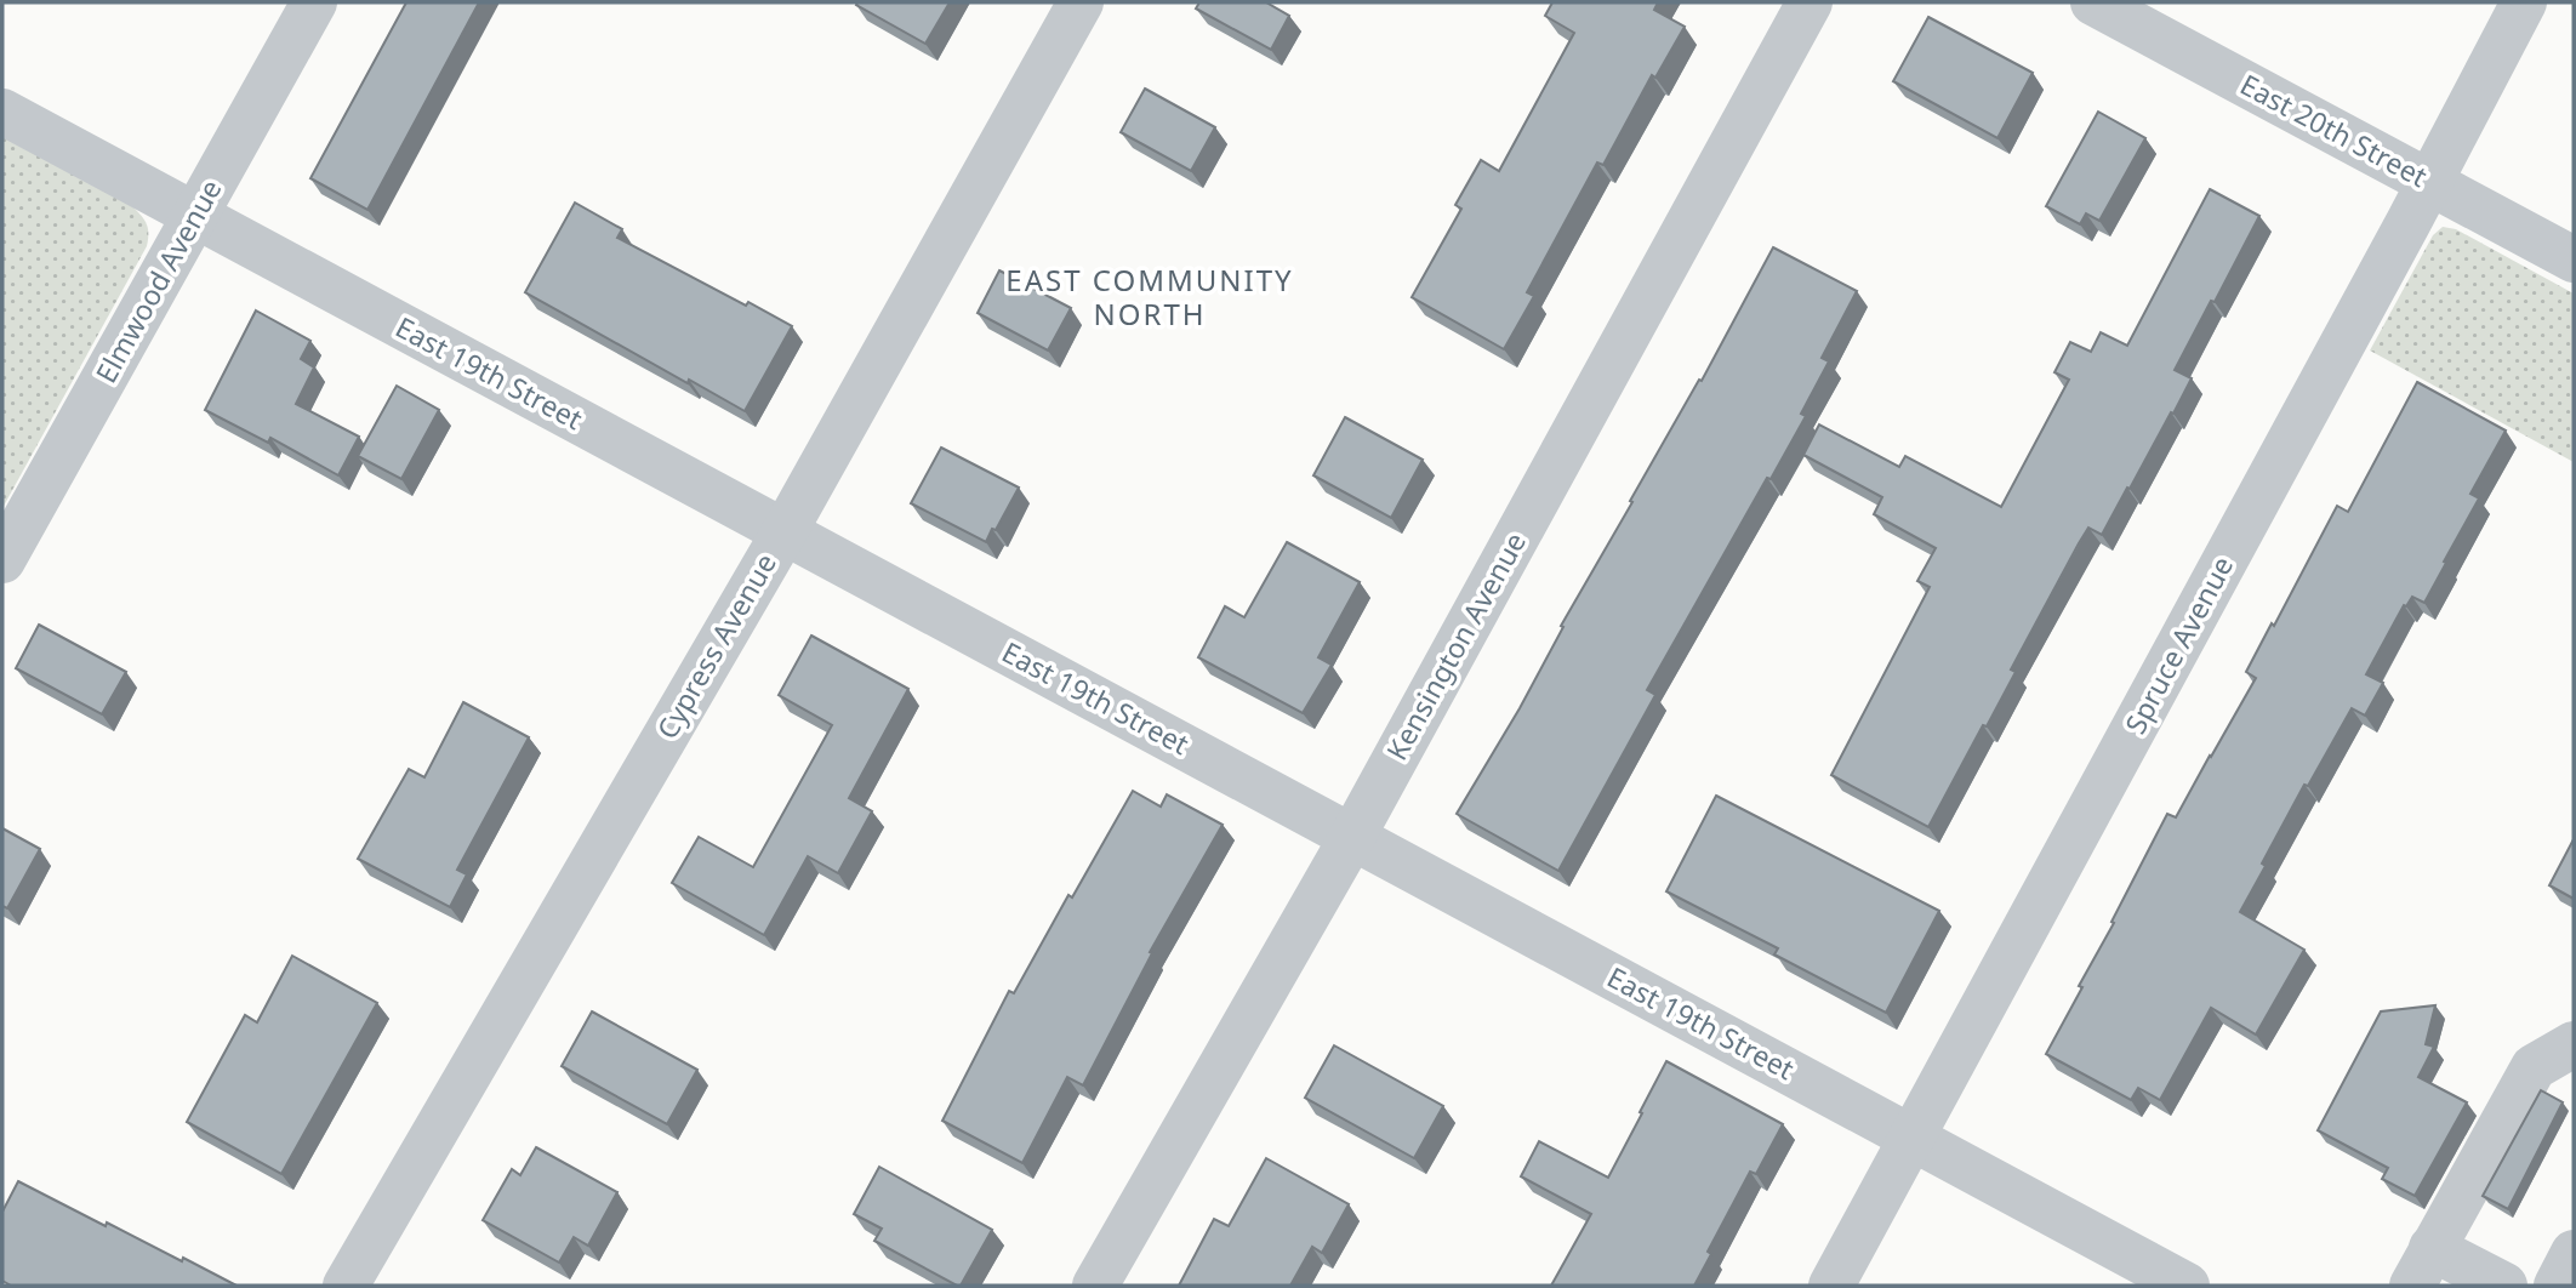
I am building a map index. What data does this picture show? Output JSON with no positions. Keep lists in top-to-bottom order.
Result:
{
  "streets": {
    "street": [
      "East 20th Street",
      "Elmwood Avenue",
      "East 19th Street",
      "Spruce Avenue",
      "Cypress Avenue",
      "Kensington Avenue"
    ]
  },
  "crossings": [
    ["East 20th Street", "Spruce Avenue"],
    ["Elmwood Avenue", "East 19th Street"],
    ["East 19th Street", "Spruce Avenue"],
    ["East 19th Street", "Cypress Avenue"],
    ["East 19th Street", "Kensington Avenue"]
  ],
  "districts": ["EAST COMMUNITY NORTH"]
}
